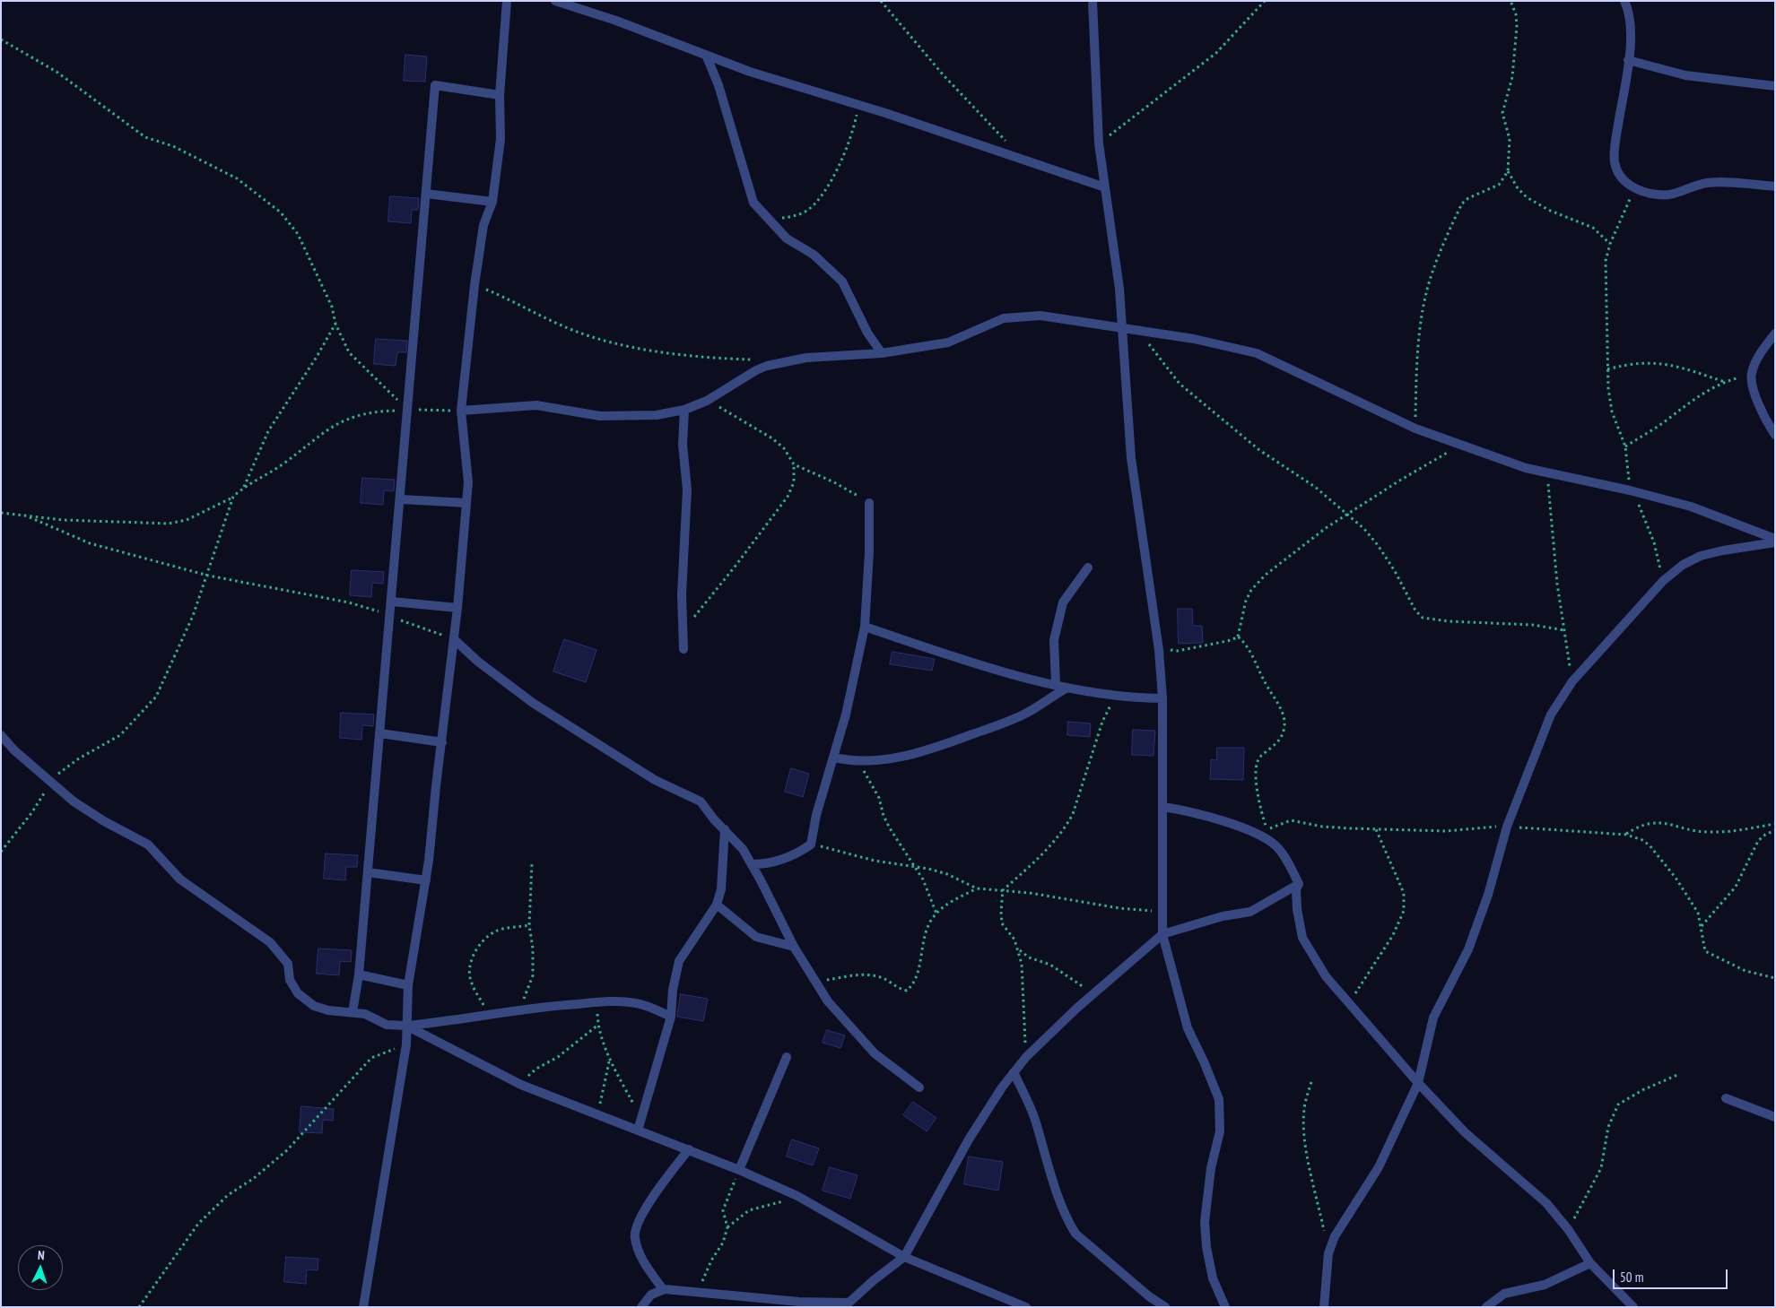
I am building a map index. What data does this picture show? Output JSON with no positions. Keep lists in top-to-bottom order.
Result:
{
  "scale_bar": "50 m",
  "north": "top"
}
